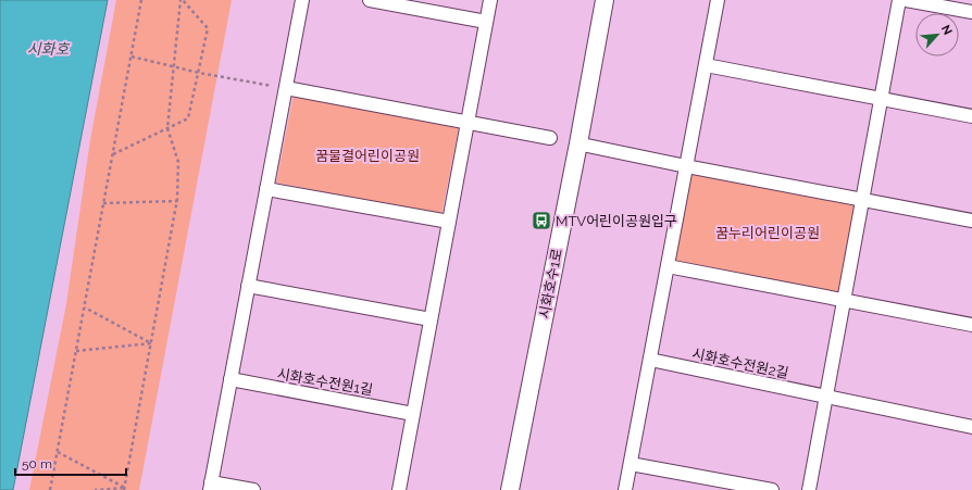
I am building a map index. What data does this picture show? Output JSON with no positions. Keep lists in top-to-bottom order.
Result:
{
  "streets": {
    "main road": ["시화호수1로"],
    "street": ["시화호수전원2길", "시화호수전원1길"]
  },
  "water": ["시화호"],
  "parks": ["꿈물결어린이공원", "꿈누리어린이공원"],
  "places": {
    "bus stop": ["MTV어린이공원입구"]
  },
  "scale_bar": "50 m",
  "north": "top right"
}
